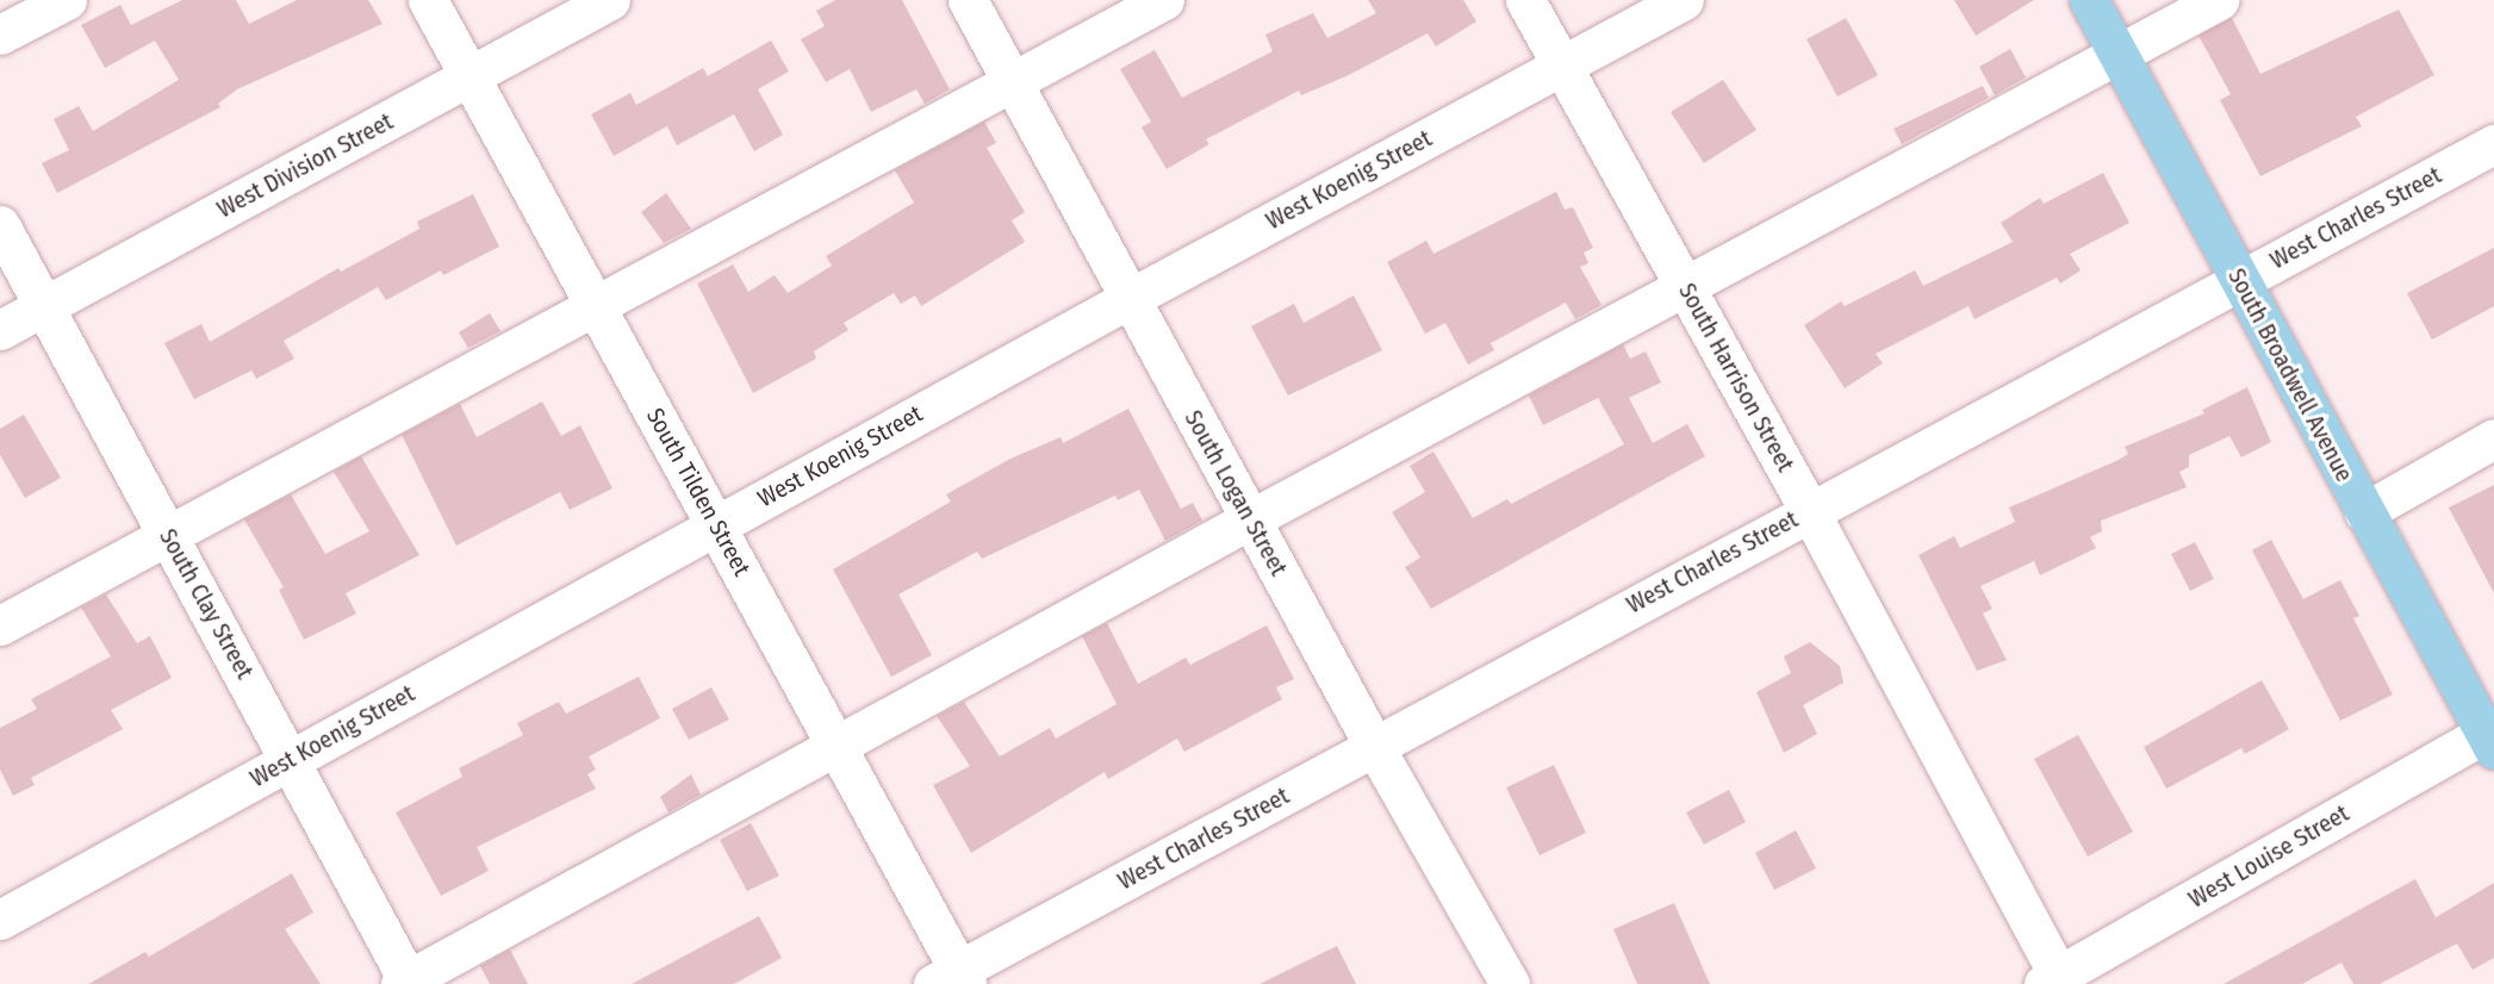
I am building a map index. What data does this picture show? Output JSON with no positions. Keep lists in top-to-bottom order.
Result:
{
  "streets": {
    "main road": ["South Broadwell Avenue"],
    "street": [
      "West Division Street",
      "West Koenig Street",
      "West Charles Street",
      "South Harrison Street",
      "South Tilden Street",
      "South Logan Street",
      "South Clay Street",
      "West Louise Street"
    ]
  },
  "crossings": [
    ["West Division Street", "South Tilden Street"],
    ["West Division Street", "South Clay Street"],
    ["West Koenig Street", "South Harrison Street"],
    ["West Koenig Street", "South Tilden Street"],
    ["West Koenig Street", "South Logan Street"],
    ["West Koenig Street", "South Clay Street"],
    ["West Charles Street", "South Broadwell Avenue"],
    ["West Charles Street", "South Harrison Street"],
    ["West Charles Street", "South Tilden Street"],
    ["West Charles Street", "South Logan Street"],
    ["South Broadwell Avenue", "West Louise Street"],
    ["South Harrison Street", "West Louise Street"]
  ]
}
